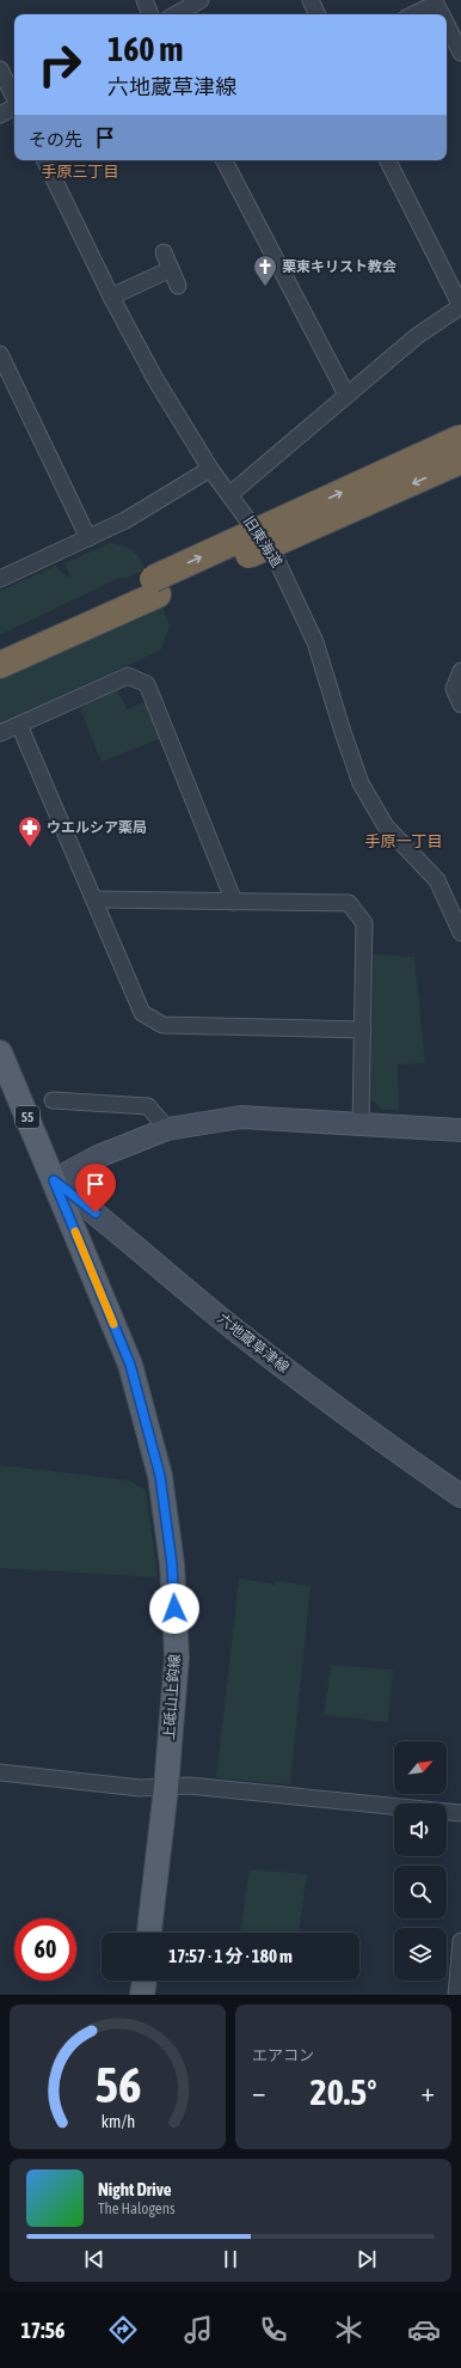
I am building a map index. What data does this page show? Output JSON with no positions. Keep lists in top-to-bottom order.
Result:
{
  "streets": {
    "main road": ["55", "六地蔵草津線", "上砥山上鈎線"],
    "street": ["旧東海道"]
  },
  "crossings": [
    ["六地蔵草津線", "上砥山上鈎線"]
  ],
  "districts": ["手原三丁目", "手原一丁目"],
  "places": {
    "church": ["栗東キリスト教会"],
    "pharmacy": ["ウエルシア薬局"]
  },
  "north": "top right",
  "page": {
    "turn": ["160 m", "六地蔵草津線"],
    "then": "その先",
    "limit": "60",
    "trip": "17:57 · 1 分 · 180 m",
    "tile": "エアコン",
    "heat": ["−", "20.5°", "+"],
    "song": ["Night Drive", "The Halogens"],
    "tabs": "17:56",
    "gauge": ["56", "km/h"]
  }
}
